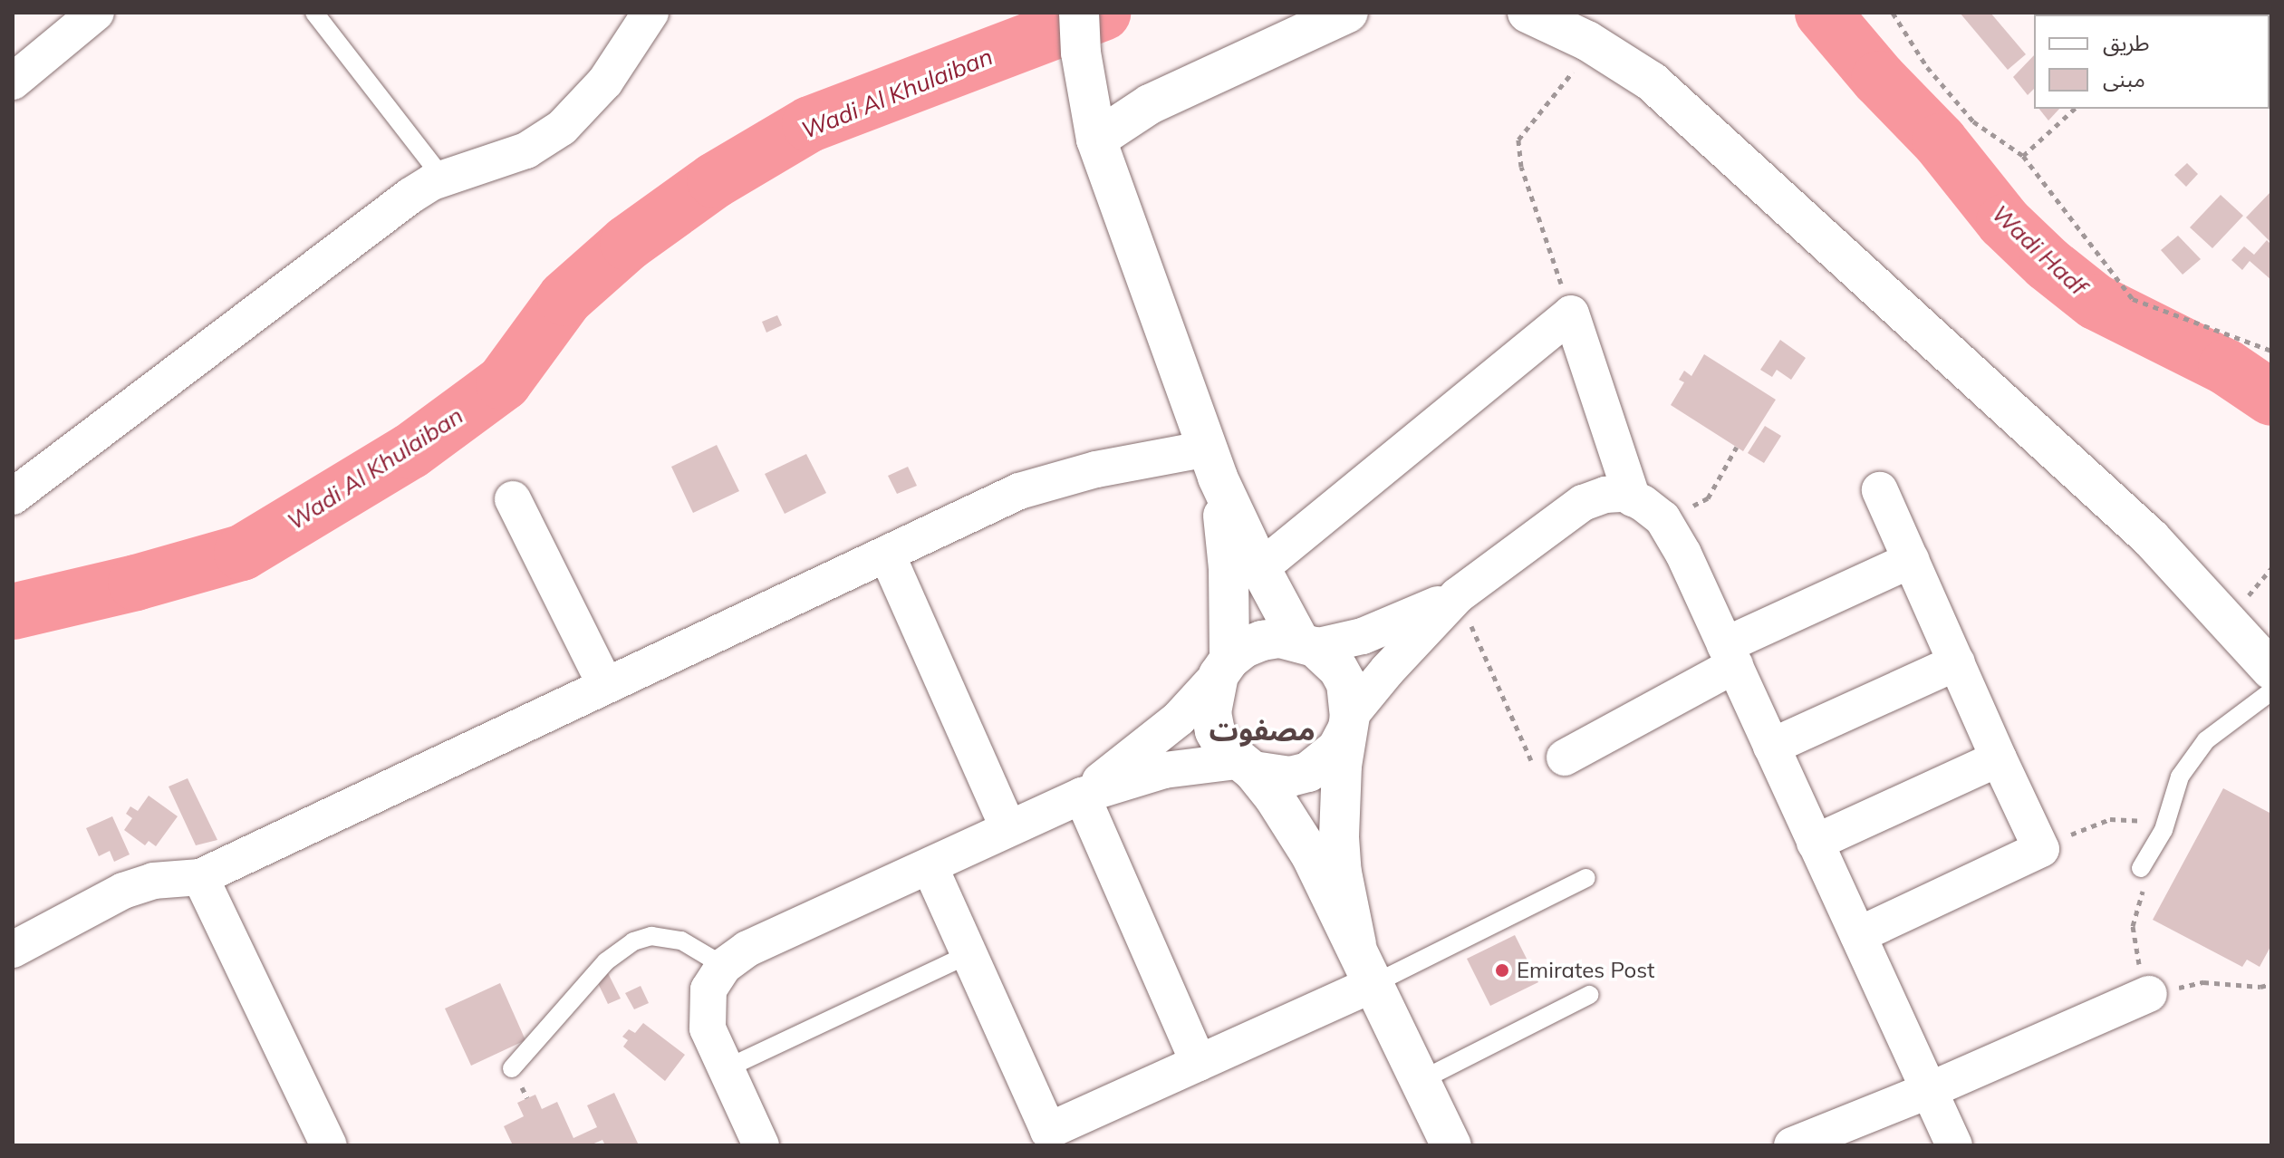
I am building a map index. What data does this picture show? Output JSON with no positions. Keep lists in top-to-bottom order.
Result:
{
  "districts": ["مصفوت"],
  "water": ["Wadi Al Khulaiban", "Wadi Hadf"],
  "places": ["Emirates Post"],
  "legend": ["طريق", "مبنى"]
}
